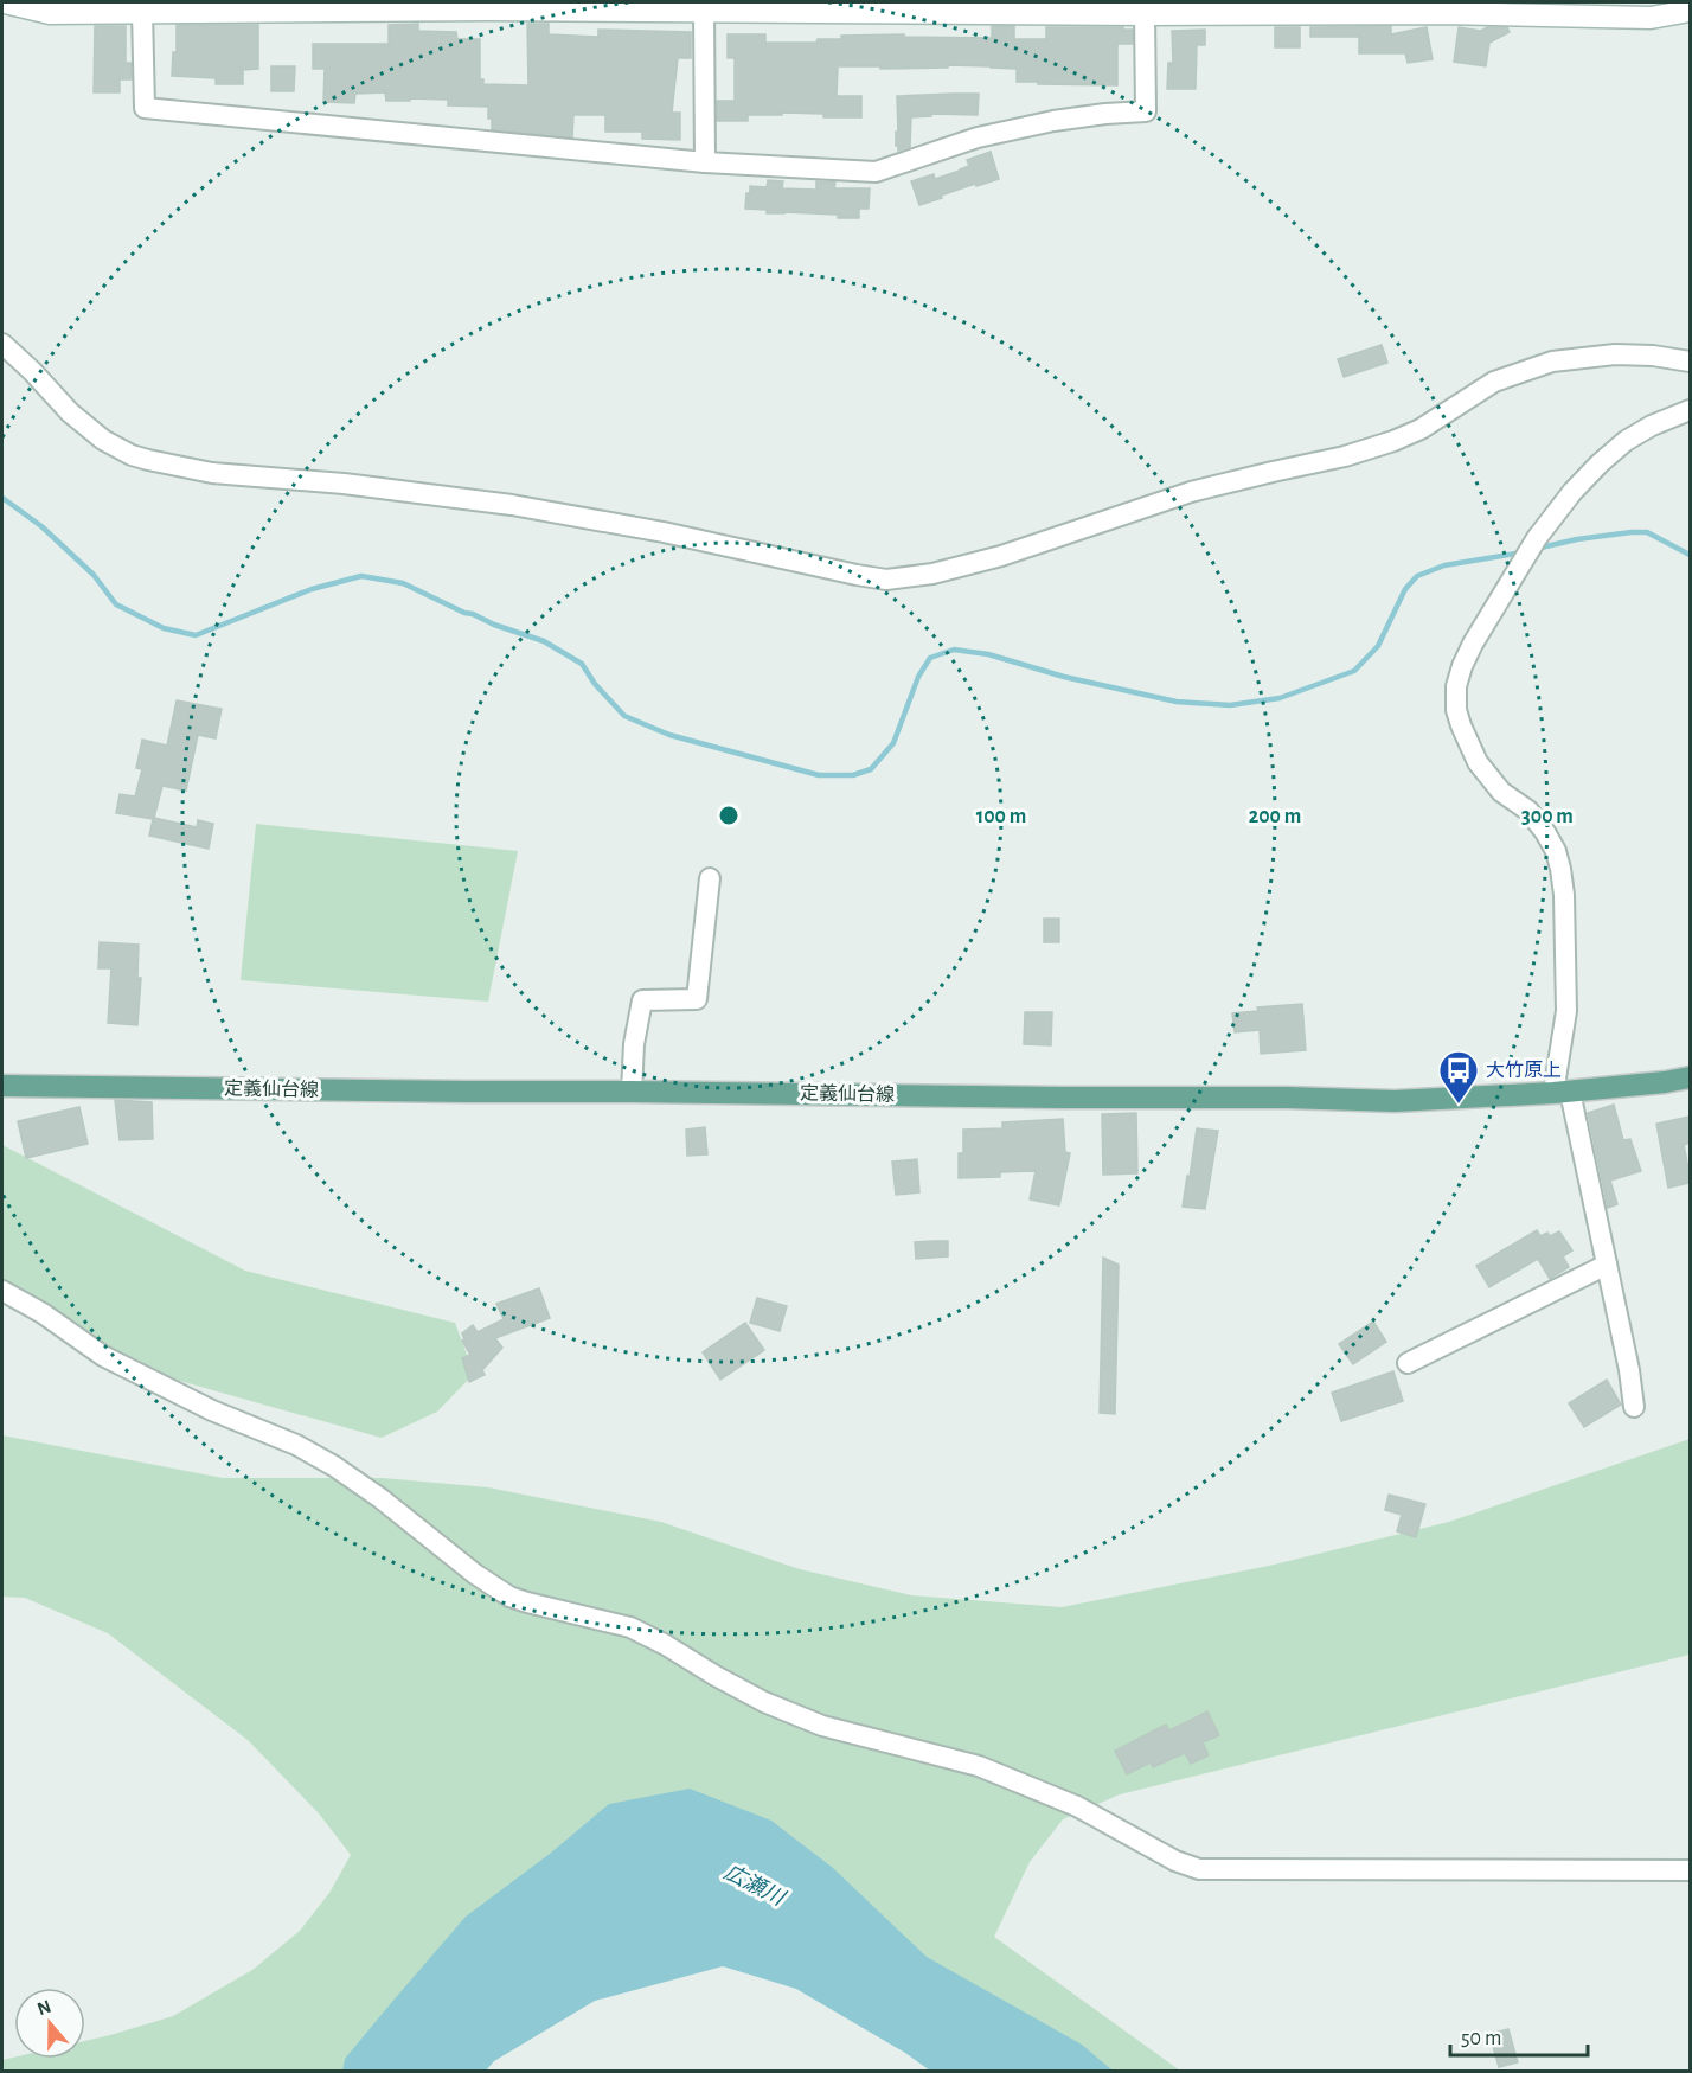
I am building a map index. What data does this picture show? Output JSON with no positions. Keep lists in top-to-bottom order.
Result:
{
  "streets": {
    "main road": ["定義仙台線"]
  },
  "water": ["広瀬川"],
  "places": {
    "bus stop": ["大竹原上"]
  },
  "scale_bar": "50 m",
  "north": "top",
  "rings": ["100 m", "200 m", "300 m"]
}
